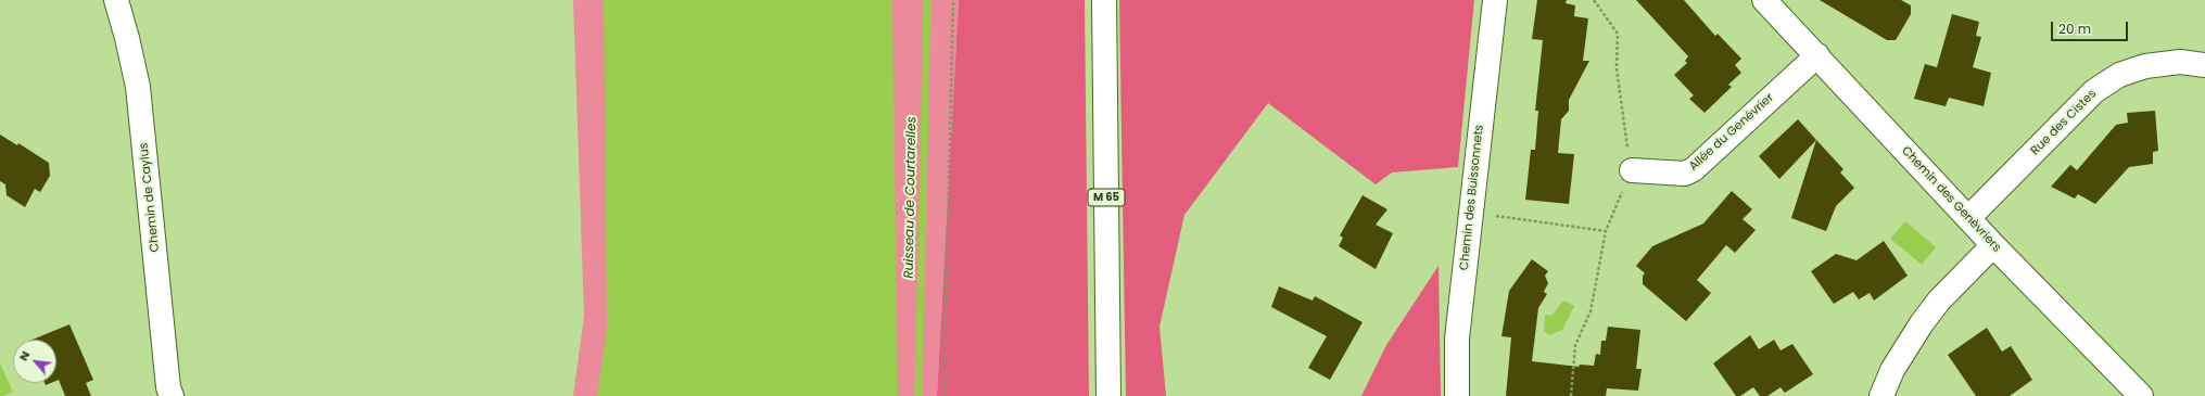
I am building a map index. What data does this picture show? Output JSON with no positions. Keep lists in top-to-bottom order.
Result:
{
  "streets": {
    "street": [
      "Rue des Cistes",
      "Allée du Genévrier",
      "Chemin de Caylus",
      "M 65",
      "Chemin des Buissonnets",
      "Chemin des Genèvriers"
    ]
  },
  "crossings": [
    ["Rue des Cistes", "Chemin des Genèvriers"],
    ["Allée du Genévrier", "Chemin des Genèvriers"]
  ],
  "water": ["Ruisseau de Courtarelles"],
  "scale_bar": "20 m",
  "north": "top left"
}
